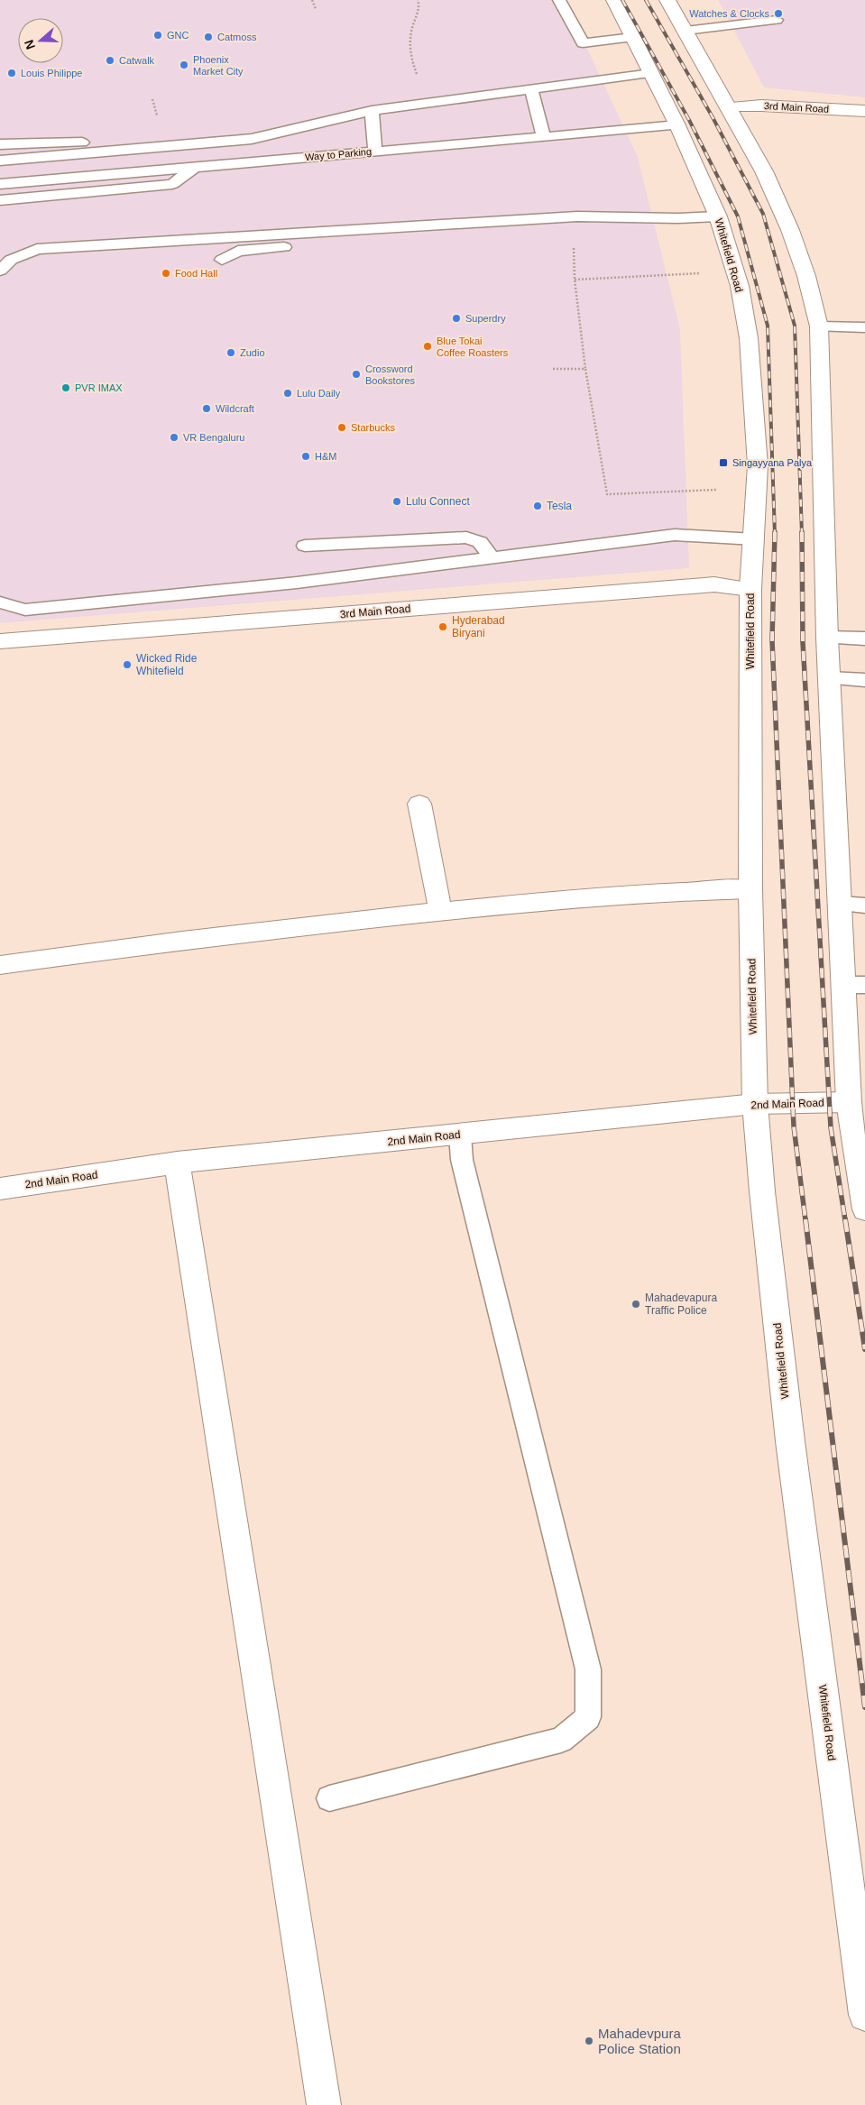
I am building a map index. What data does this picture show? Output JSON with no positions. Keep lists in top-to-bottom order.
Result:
{
  "streets": {
    "main road": ["3rd Main Road", "Whitefield Road", "2nd Main Road"],
    "lane": ["Way to Parking"]
  },
  "crossings": [
    ["3rd Main Road", "Whitefield Road"],
    ["Way to Parking", "Whitefield Road"],
    ["Whitefield Road", "2nd Main Road"]
  ],
  "places": {
    "other": [
      "Watches & Clocks",
      "GNC",
      "Catmoss",
      "Catwalk",
      "Phoenix Market City",
      "Louis Philippe",
      "Food Hall",
      "Superdry",
      "Blue Tokai Coffee Roasters",
      "Zudio",
      "Crossword Bookstores",
      "PVR IMAX",
      "Lulu Daily",
      "Wildcraft",
      "Starbucks",
      "VR Bengaluru",
      "H&M",
      "Lulu Connect",
      "Tesla",
      "Hyderabad Biryani",
      "Wicked Ride Whitefield",
      "Mahadevapura Traffic Police",
      "Mahadevpura Police Station"
    ],
    "transit": ["Singayyana Palya"]
  },
  "north": "left"
}
